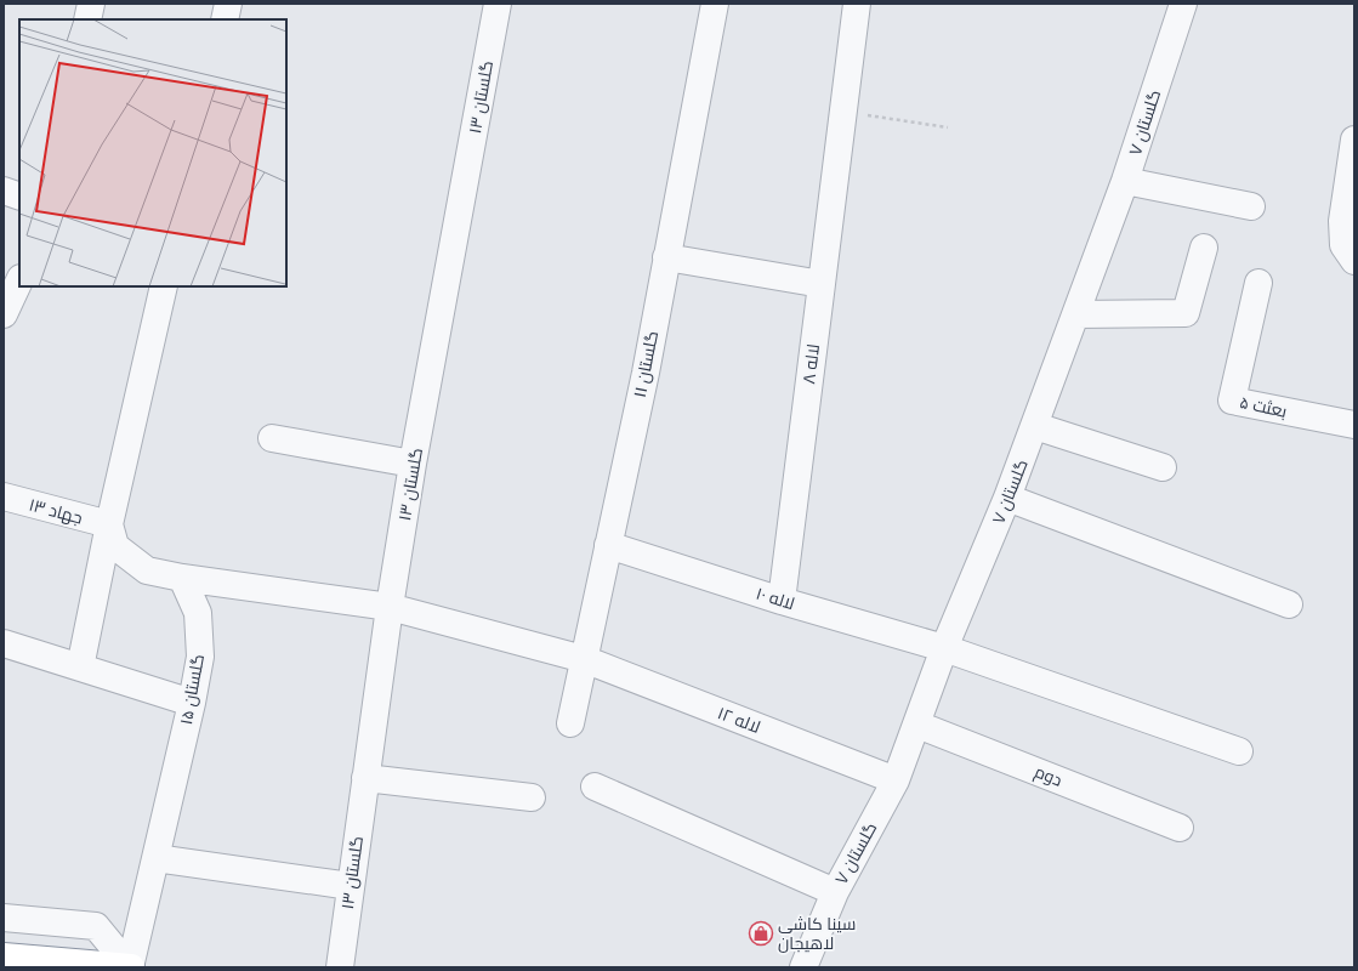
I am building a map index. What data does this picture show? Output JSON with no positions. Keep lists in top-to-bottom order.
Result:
{
  "streets": {
    "street": [
      "گلستان ۱۳",
      "گلستان ۷",
      "گلستان ۱۱",
      "لاله ۸",
      "بعثت ۵",
      "جهاد ۱۳",
      "لاله ۱۰",
      "گلستان ۱۵",
      "لاله ۱۲",
      "دوم"
    ]
  },
  "crossings": [
    ["گلستان ۱۳", "لاله ۱۲"],
    ["گلستان ۷", "لاله ۱۰"],
    ["گلستان ۷", "لاله ۱۲"],
    ["گلستان ۷", "دوم"],
    ["گلستان ۱۱", "لاله ۱۰"],
    ["گلستان ۱۱", "لاله ۱۲"],
    ["لاله ۸", "لاله ۱۰"],
    ["گلستان ۱۵", "لاله ۱۲"]
  ],
  "places": {
    "shop": ["سینا کاشی لاهیجان"]
  }
}
